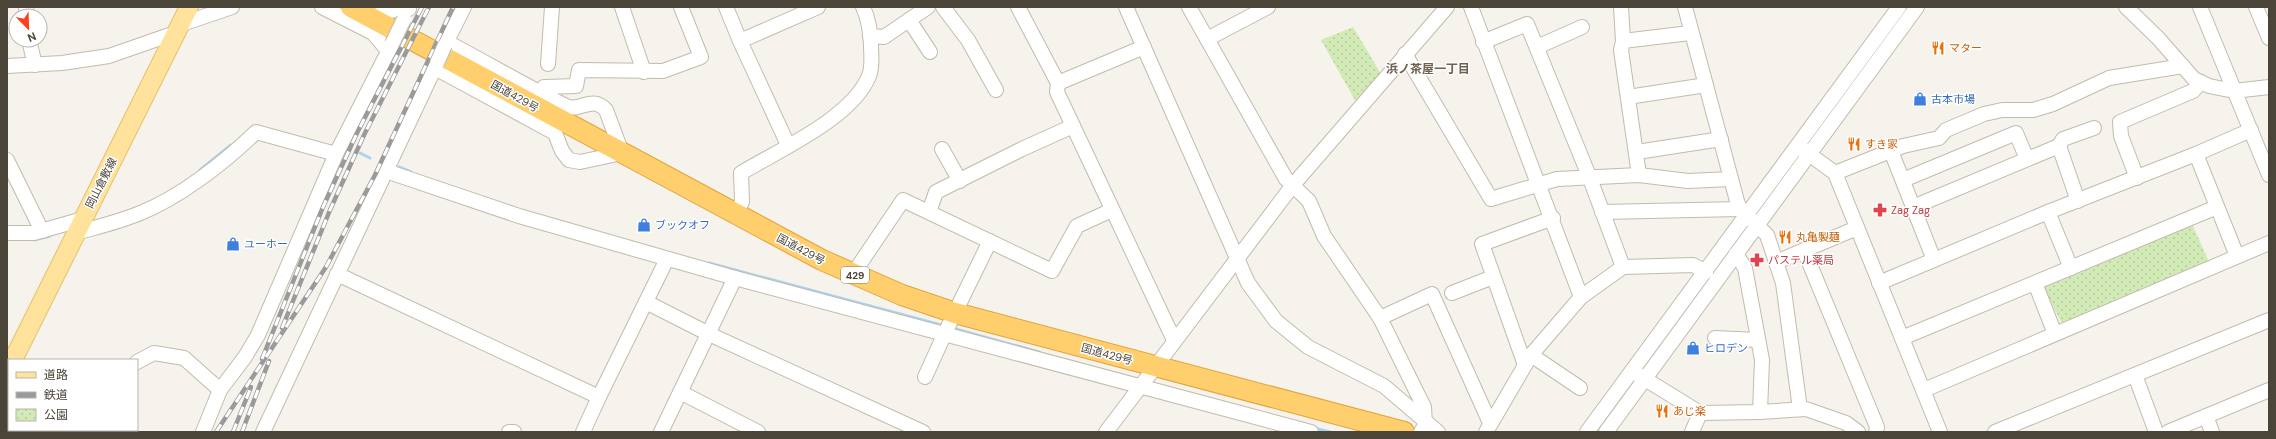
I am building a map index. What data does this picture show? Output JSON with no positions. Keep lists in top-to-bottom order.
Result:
{
  "streets": {
    "highway": ["国道429号", "429"],
    "main road": ["岡山倉敷線"]
  },
  "districts": ["浜ノ茶屋一丁目"],
  "places": {
    "restaurant": [
      "マター",
      "すき家",
      "丸亀製麺",
      "あじ楽"
    ],
    "shop": [
      "古本市場",
      "ブックオフ",
      "ユーホー",
      "ヒロデン"
    ],
    "pharmacy": ["Zag Zag", "パステル薬局"]
  },
  "legend": ["道路", "鉄道", "公園"],
  "north": "bottom right"
}
